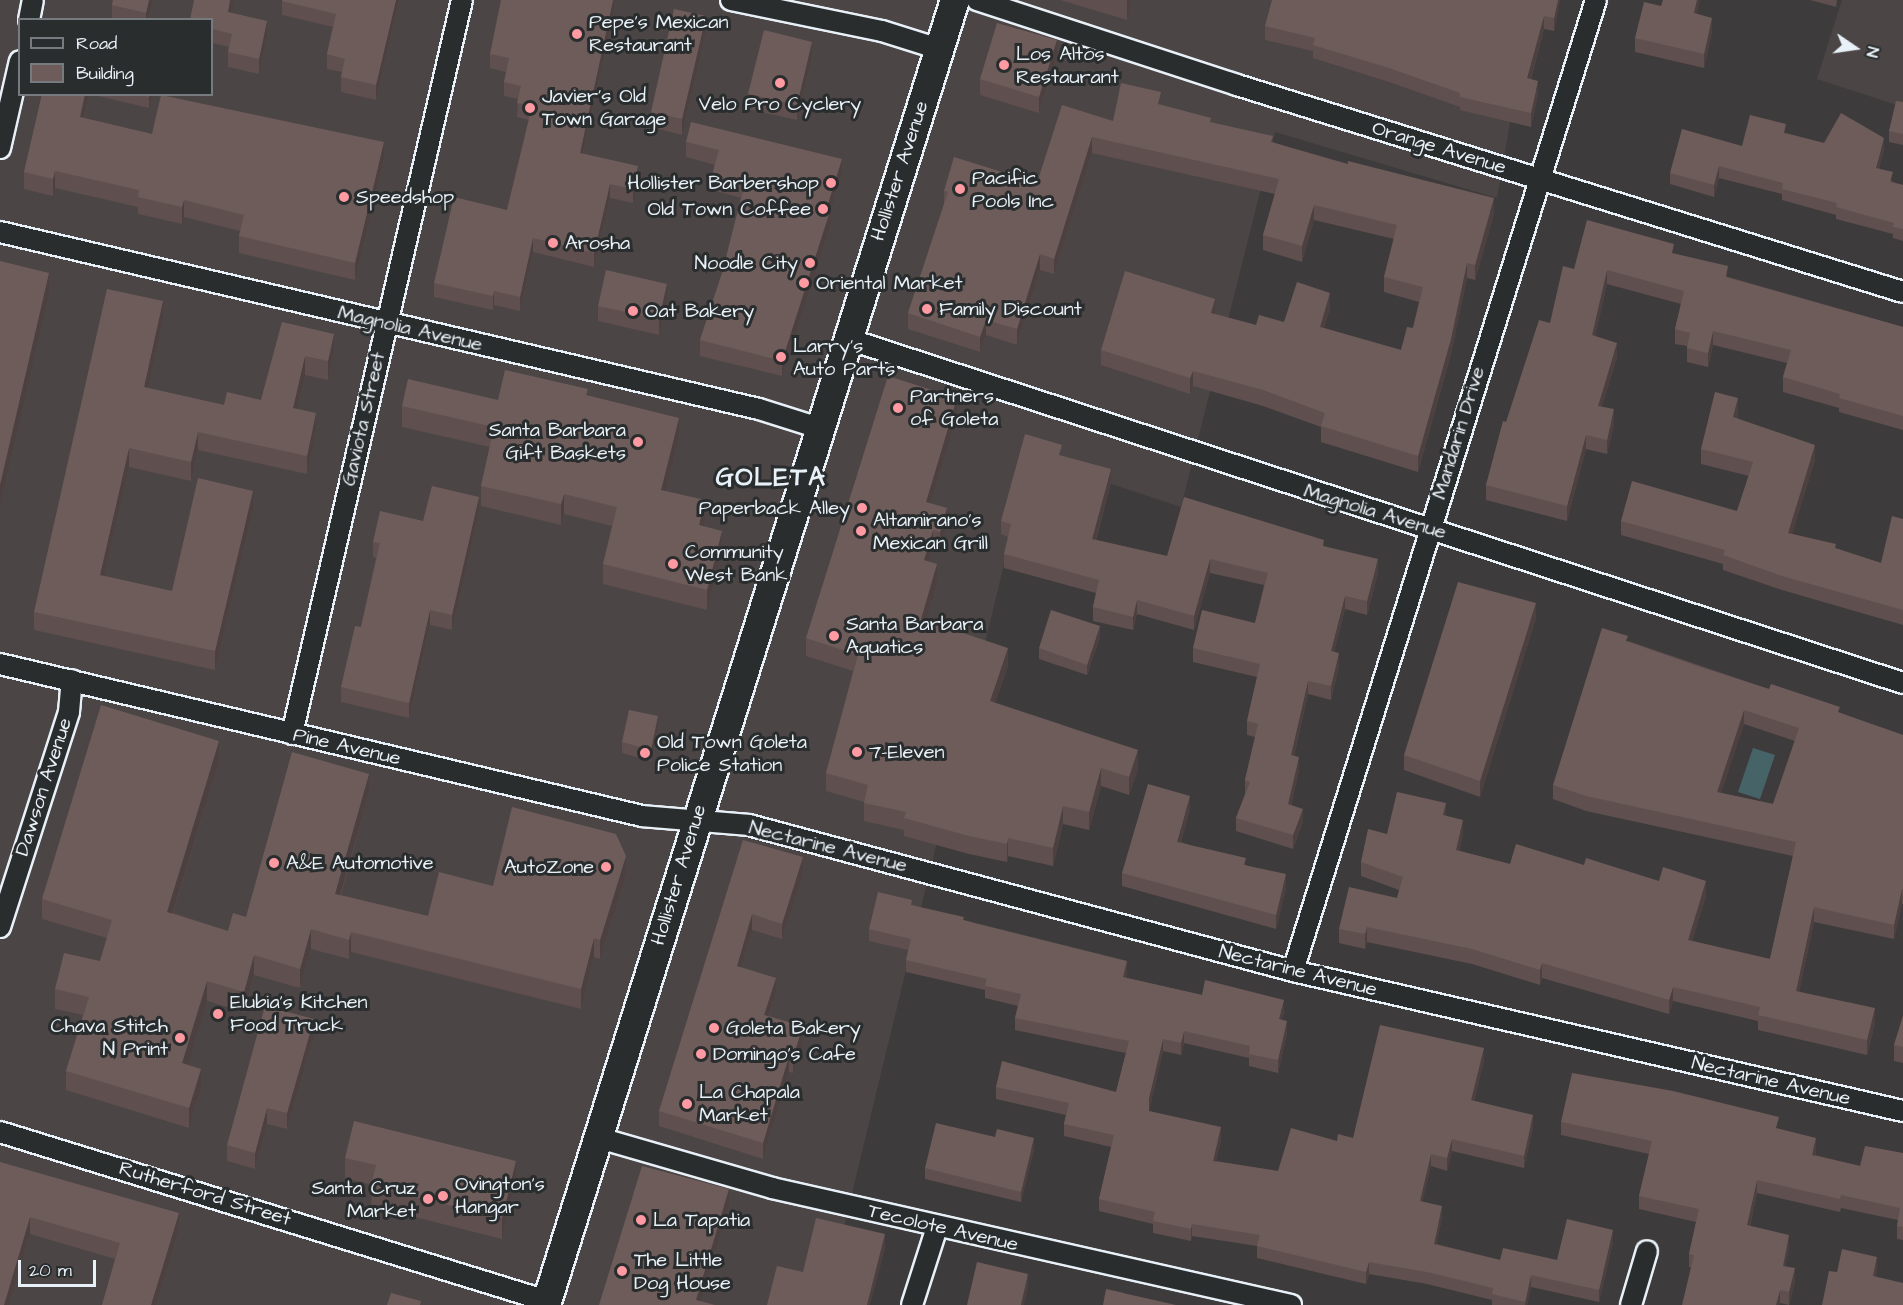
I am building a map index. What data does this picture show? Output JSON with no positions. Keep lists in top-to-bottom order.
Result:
{
  "streets": {
    "main road": ["Hollister Avenue"],
    "street": [
      "Orange Avenue",
      "Magnolia Avenue",
      "Gaviota Street",
      "Mandarin Drive",
      "Pine Avenue",
      "Dawson Avenue",
      "Nectarine Avenue",
      "Rutherford Street",
      "Tecolote Avenue"
    ]
  },
  "crossings": [
    ["Orange Avenue", "Mandarin Drive"],
    ["Hollister Avenue", "Magnolia Avenue"],
    ["Hollister Avenue", "Pine Avenue"],
    ["Hollister Avenue", "Nectarine Avenue"],
    ["Hollister Avenue", "Rutherford Street"],
    ["Hollister Avenue", "Tecolote Avenue"],
    ["Magnolia Avenue", "Gaviota Street"],
    ["Magnolia Avenue", "Mandarin Drive"],
    ["Gaviota Street", "Pine Avenue"],
    ["Mandarin Drive", "Nectarine Avenue"],
    ["Pine Avenue", "Dawson Avenue"],
    ["Pine Avenue", "Nectarine Avenue"]
  ],
  "districts": ["GOLETA"],
  "places": [
    "Pepe's Mexican Restaurant",
    "Los Altos Restaurant",
    "Velo Pro Cyclery",
    "Javier's Old Town Garage",
    "Hollister Barbershop",
    "Pacific Pools Inc",
    "Speedshop",
    "Old Town Coffee",
    "Arosha",
    "Noodle City",
    "Oriental Market",
    "Family Discount",
    "Oat Bakery",
    "Larry's Auto Parts",
    "Partners of Goleta",
    "Santa Barbara Gift Baskets",
    "Paperback Alley",
    "Altamirano's Mexican Grill",
    "Community West Bank",
    "Santa Barbara Aquatics",
    "7-Eleven",
    "Old Town Goleta Police Station",
    "A&E Automotive",
    "AutoZone",
    "Elubia's Kitchen Food Truck",
    "Goleta Bakery",
    "Chava Stitch N Print",
    "Domingo's Cafe",
    "La Chapala Market",
    "Ovington's Hangar",
    "Santa Cruz Market",
    "La Tapatia",
    "The Little Dog House"
  ],
  "legend": ["Road", "Building"],
  "scale_bar": "20 m",
  "north": "right"
}
